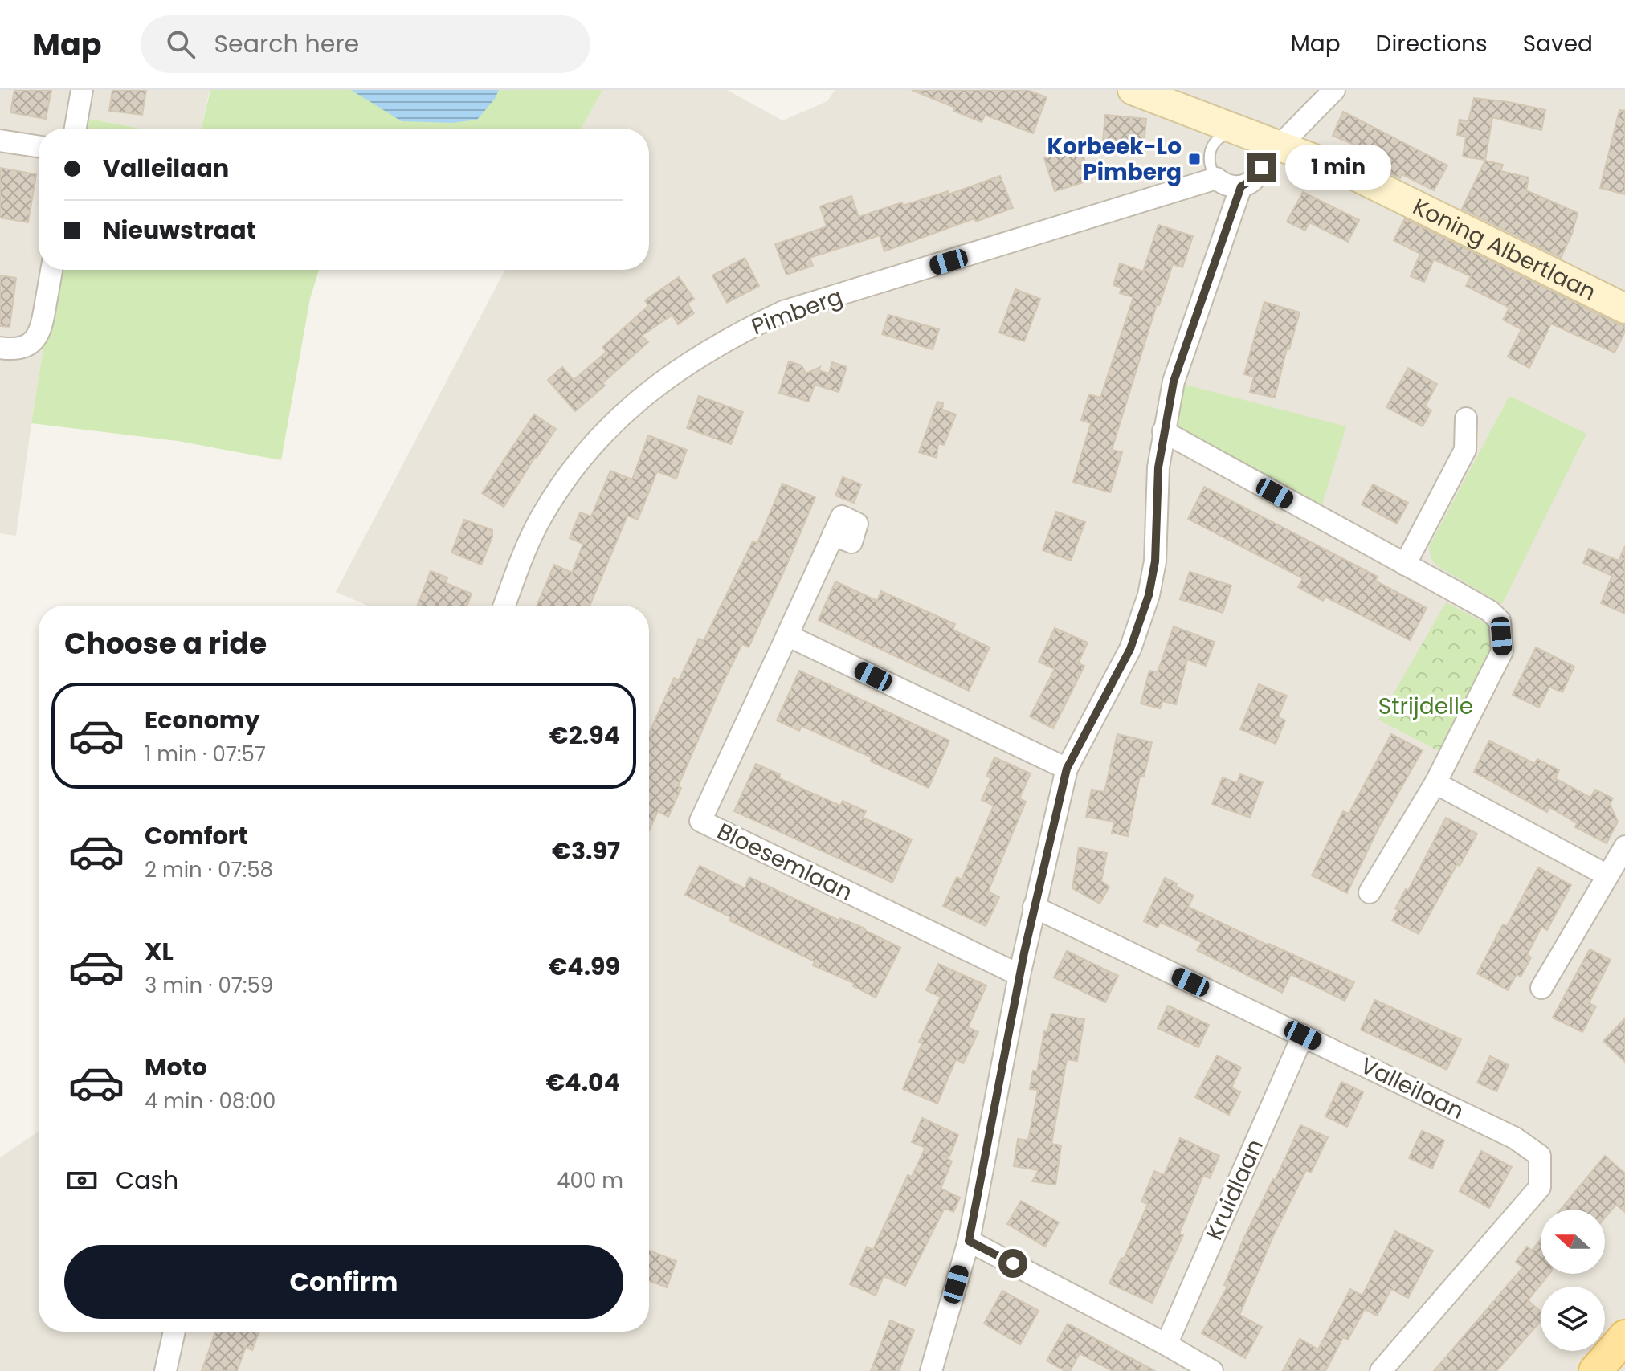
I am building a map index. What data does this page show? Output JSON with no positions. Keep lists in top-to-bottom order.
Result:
{
  "streets": {
    "street": [
      "Koning Albertlaan",
      "Pimberg",
      "Bloesemlaan",
      "Valleilaan",
      "Kruidlaan"
    ]
  },
  "crossings": [
    ["Valleilaan", "Kruidlaan"]
  ],
  "parks": ["Strijdelle"],
  "places": {
    "transit": ["Korbeek-Lo Pimberg"]
  },
  "north": "left",
  "page": {
    "header": "Map",
    "search": "Search here",
    "nav": ["Map", "Directions", "Saved"],
    "banner": ["Valleilaan", "Nieuwstraat"],
    "bubble": "1 min",
    "heading": "Choose a ride",
    "list": [
      {
        "name": "Economy",
        "note": "1 min · 07:57",
        "value": "€2.94"
      },
      {
        "name": "Comfort",
        "note": "2 min · 07:58",
        "value": "€3.97"
      },
      {
        "name": "XL",
        "note": "3 min · 07:59",
        "value": "€4.99"
      },
      {
        "name": "Moto",
        "note": "4 min · 08:00",
        "value": "€4.04"
      }
    ],
    "pay": ["Cash", "400 m"],
    "buttons": "Confirm"
  }
}
